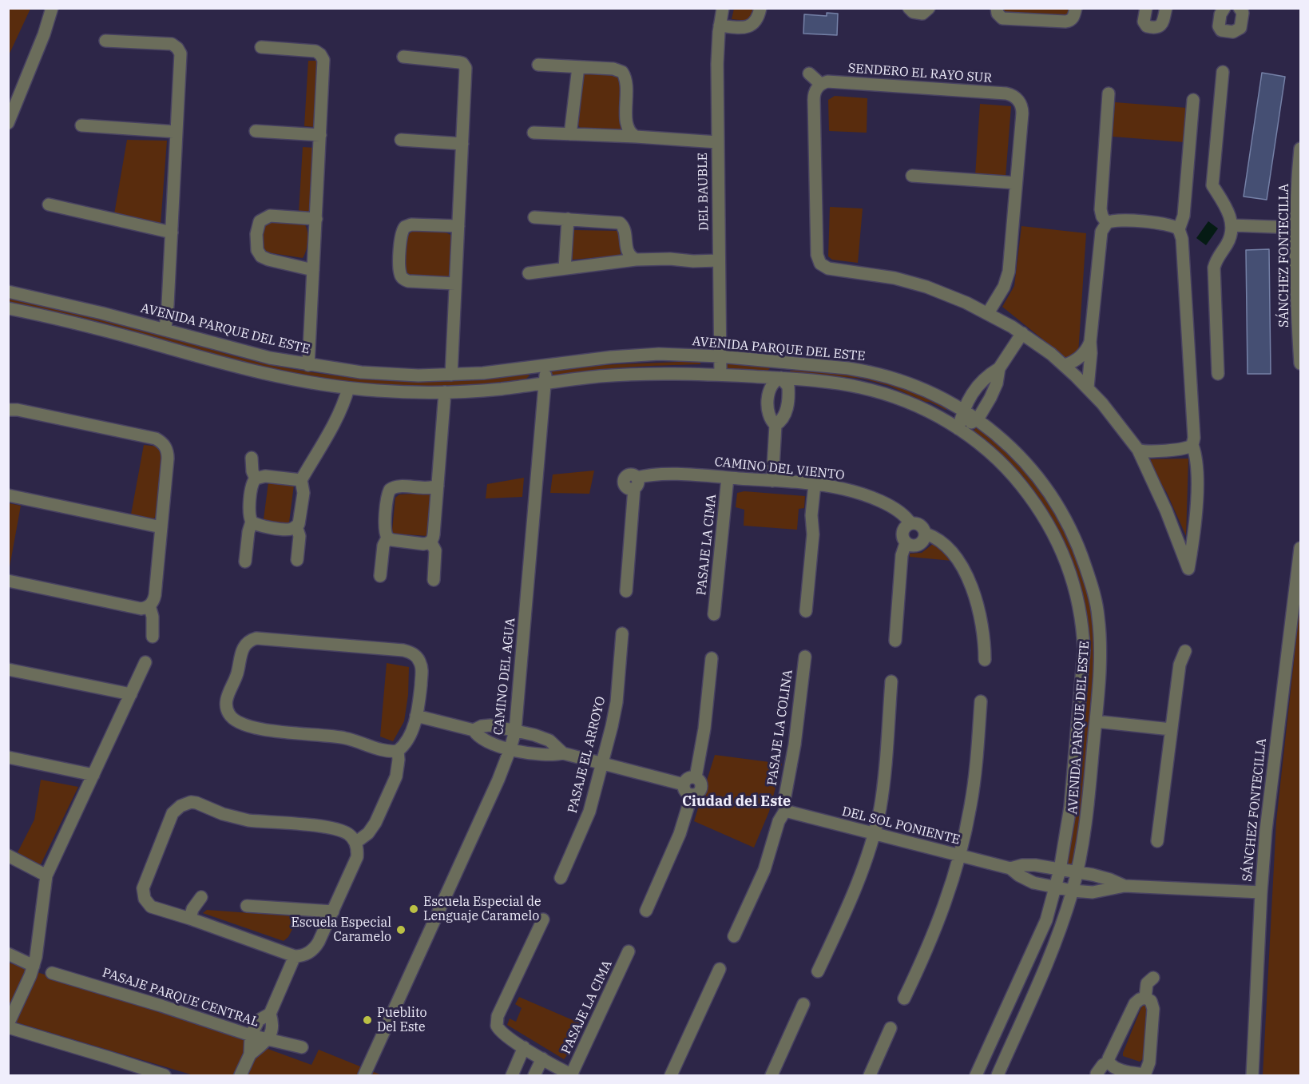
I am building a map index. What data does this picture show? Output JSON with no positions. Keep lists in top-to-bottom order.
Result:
{
  "streets": {
    "street": [
      "SENDERO EL RAYO SUR",
      "DEL BAUBLE",
      "SÁNCHEZ FONTECILLA",
      "AVENIDA PARQUE DEL ESTE",
      "CAMINO DEL VIENTO",
      "PASAJE LA CIMA",
      "CAMINO DEL AGUA",
      "PASAJE LA COLINA",
      "PASAJE EL ARROYO",
      "DEL SOL PONIENTE",
      "PASAJE PARQUE CENTRAL"
    ]
  },
  "crossings": [
    ["DEL BAUBLE", "AVENIDA PARQUE DEL ESTE"],
    ["SÁNCHEZ FONTECILLA", "DEL SOL PONIENTE"],
    ["AVENIDA PARQUE DEL ESTE", "CAMINO DEL AGUA"],
    ["AVENIDA PARQUE DEL ESTE", "DEL SOL PONIENTE"],
    ["CAMINO DEL VIENTO", "PASAJE LA CIMA"],
    ["PASAJE LA COLINA", "DEL SOL PONIENTE"]
  ],
  "districts": ["Ciudad del Este"],
  "places": ["Escuela Especial de Lenguaje Caramelo", "Escuela Especial Caramelo", "Pueblito Del Este"]
}
